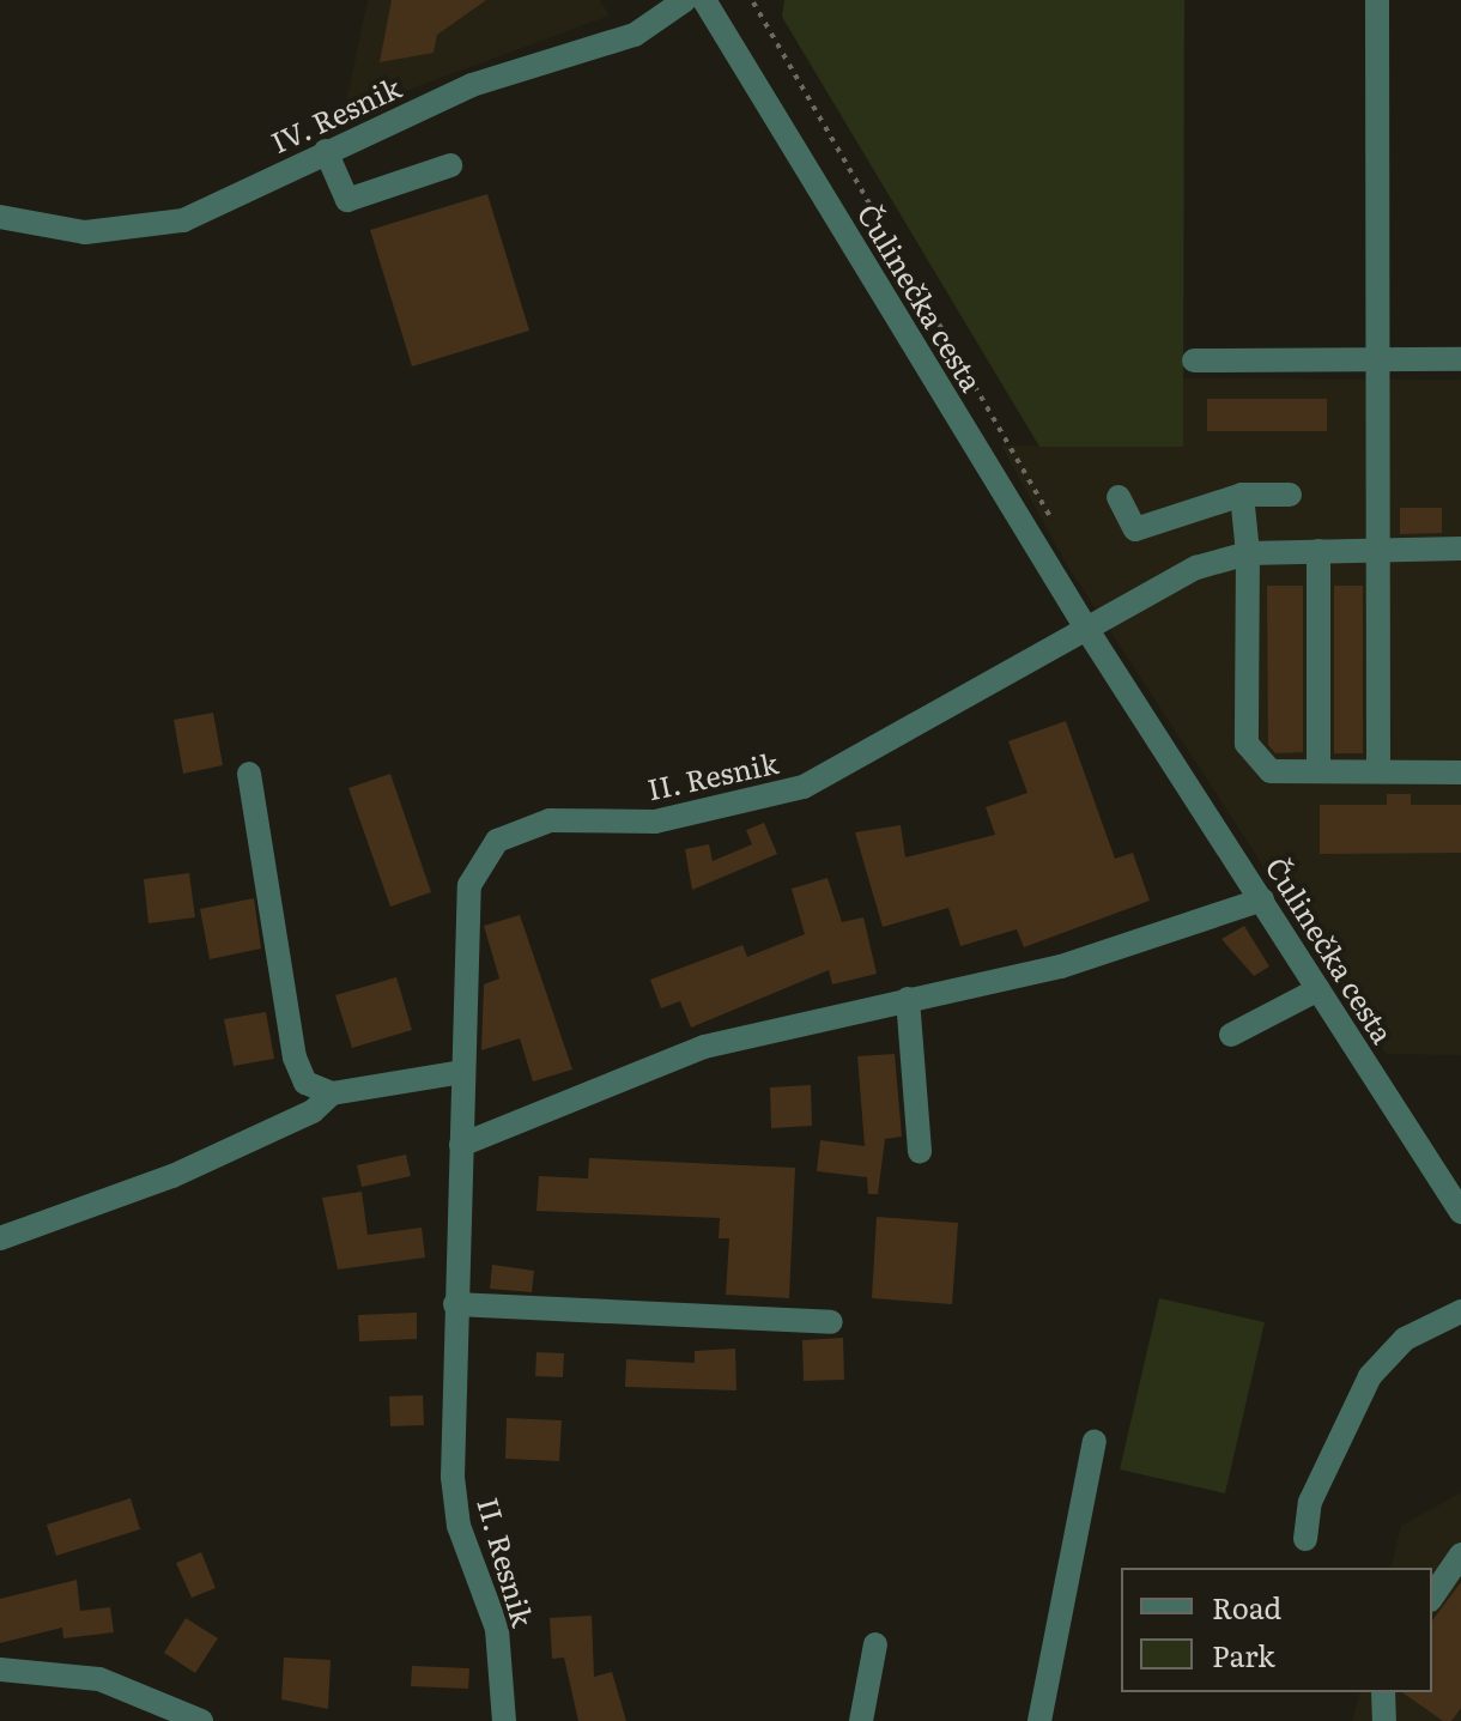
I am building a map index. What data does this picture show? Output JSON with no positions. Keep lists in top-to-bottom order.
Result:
{
  "streets": {
    "street": ["IV. Resnik", "Čulinečka cesta", "II. Resnik"]
  },
  "crossings": [
    ["Čulinečka cesta", "II. Resnik"]
  ],
  "legend": ["Road", "Park"]
}
